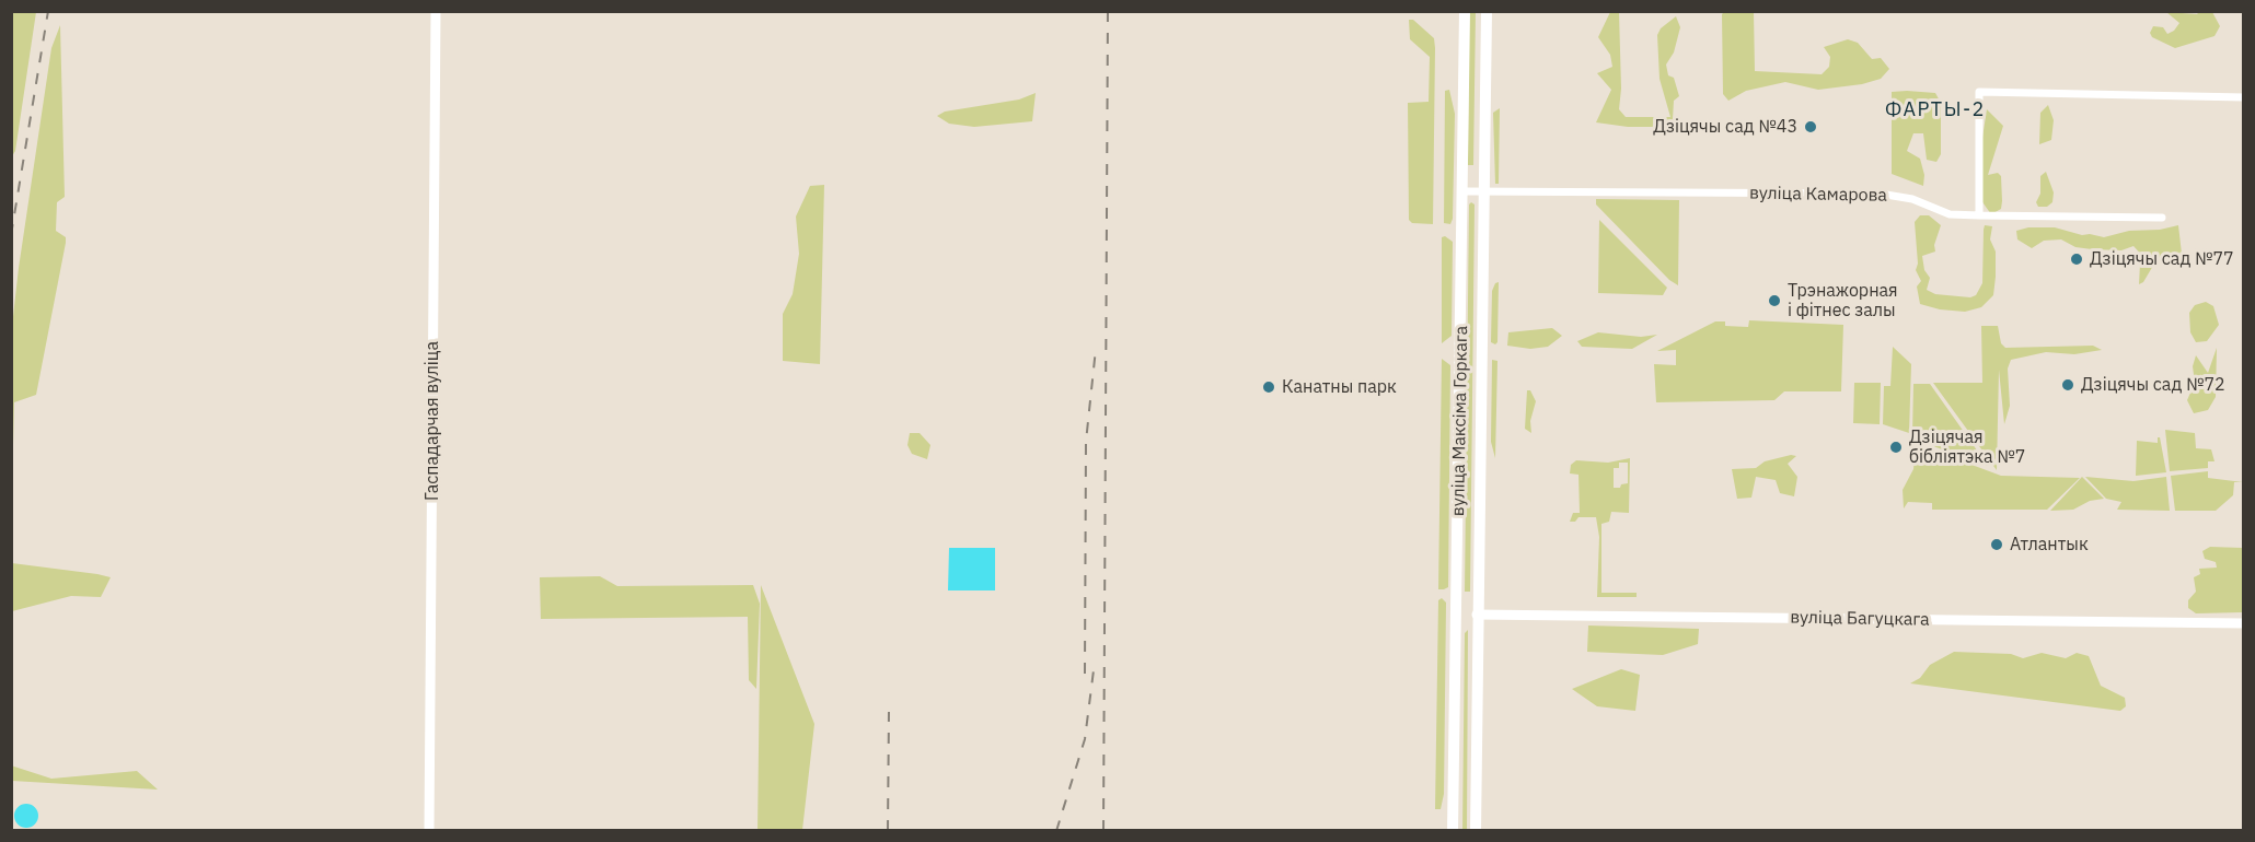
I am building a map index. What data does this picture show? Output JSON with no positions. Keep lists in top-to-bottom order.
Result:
{
  "streets": {
    "main road": ["вуліца Максіма Горкага"],
    "street": ["вуліца Камарова", "Гаспадарчая вуліца", "вуліца Багуцкага"]
  },
  "crossings": [
    ["вуліца Камарова", "вуліца Максіма Горкага"],
    ["вуліца Максіма Горкага", "вуліца Багуцкага"]
  ],
  "districts": ["ФАРТЫ-2"],
  "places": [
    "Дзіцячы сад №43",
    "Дзіцячы сад №77",
    "Трэнажорная і фітнес залы",
    "Дзіцячы сад №72",
    "Канатны парк",
    "Дзіцячая бібліятэка №7",
    "Атлантык"
  ]
}
